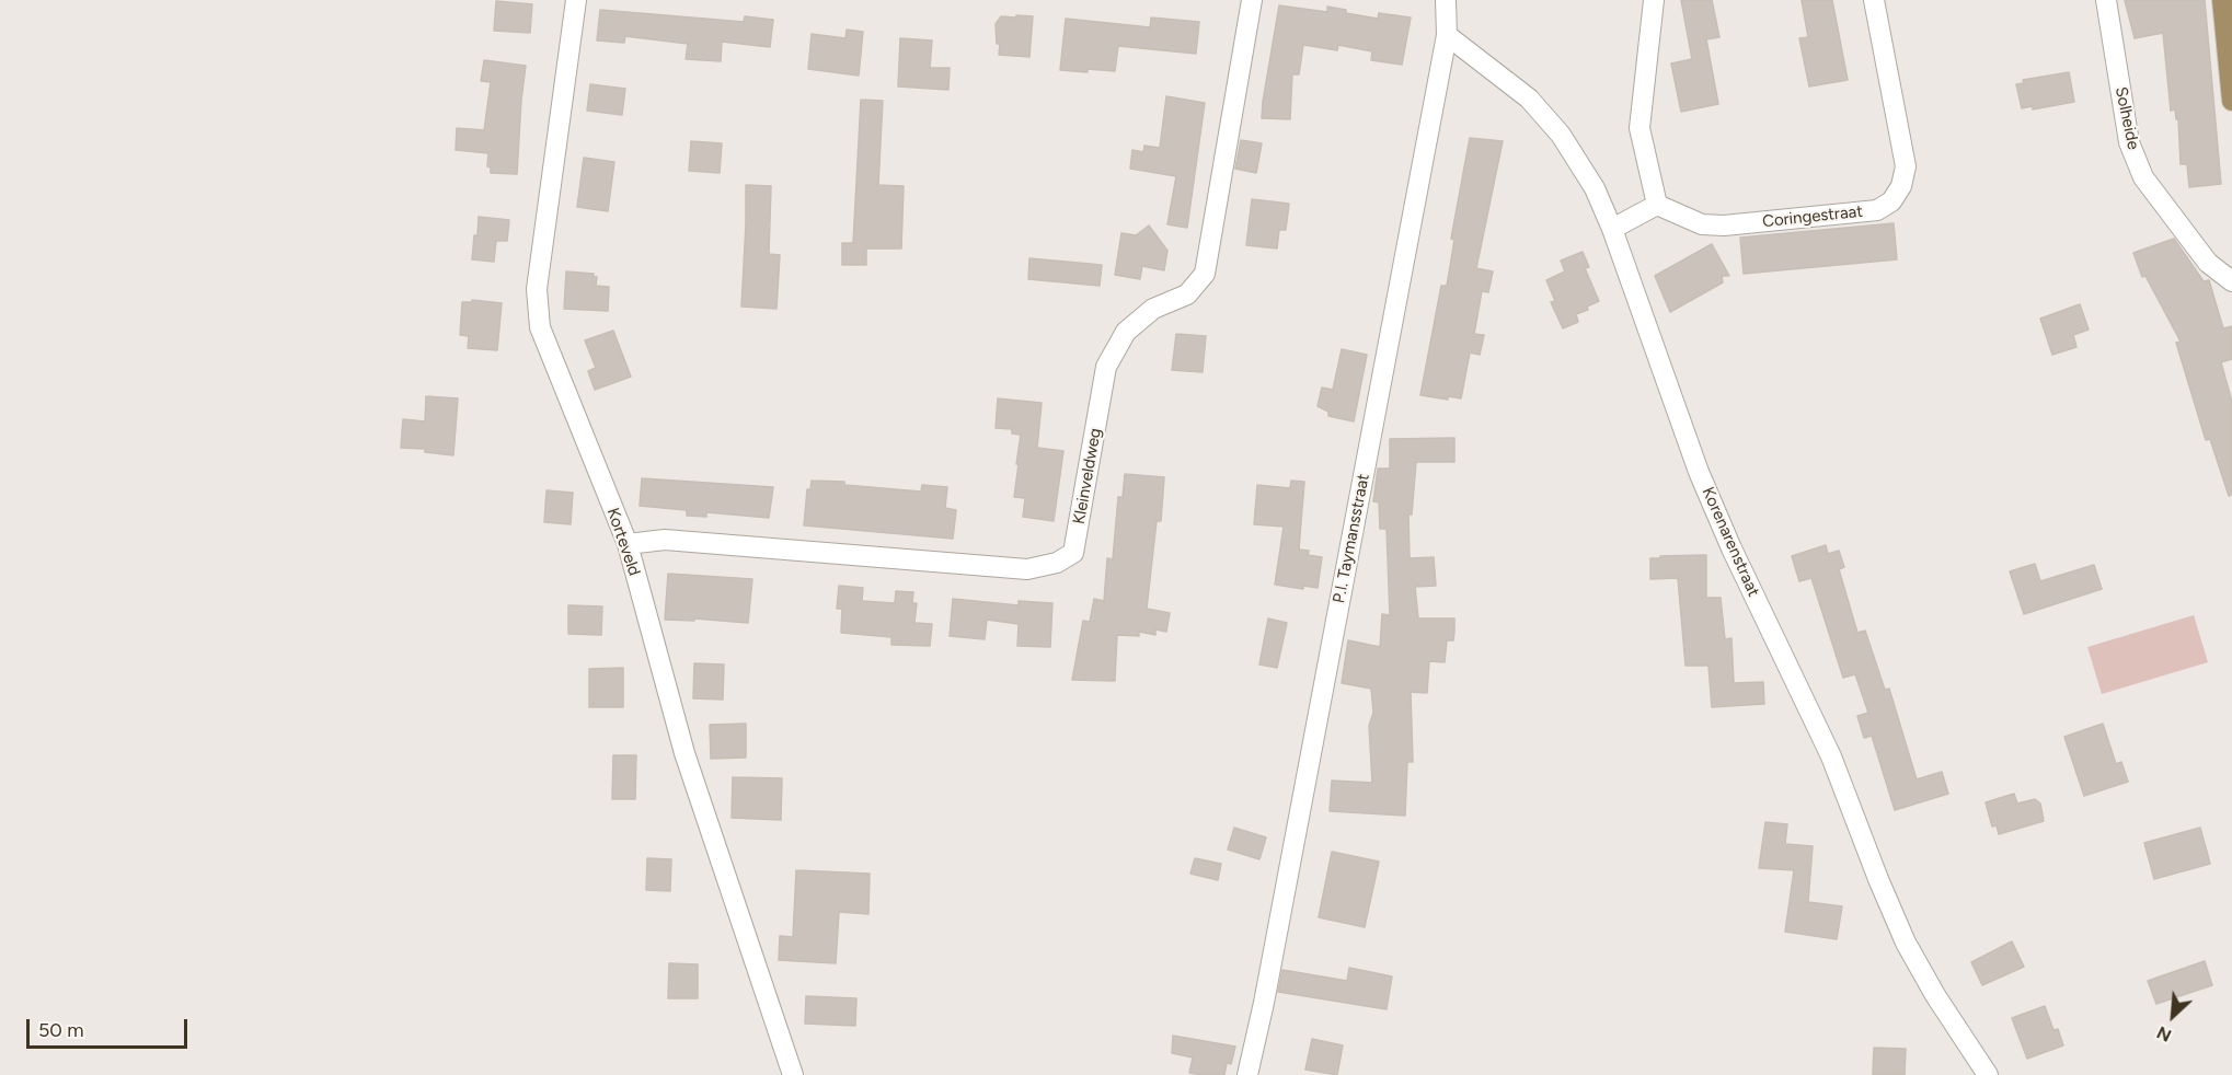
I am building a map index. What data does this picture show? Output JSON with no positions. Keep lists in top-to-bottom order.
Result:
{
  "streets": {
    "street": [
      "Solheide",
      "Coringestraat",
      "Kleinveldweg",
      "P.I. Taymansstraat",
      "Korteveld",
      "Korenarenstraat"
    ]
  },
  "crossings": [
    ["Kleinveldweg", "Korteveld"],
    ["P.I. Taymansstraat", "Korenarenstraat"]
  ],
  "scale_bar": "50 m",
  "north": "bottom left"
}
